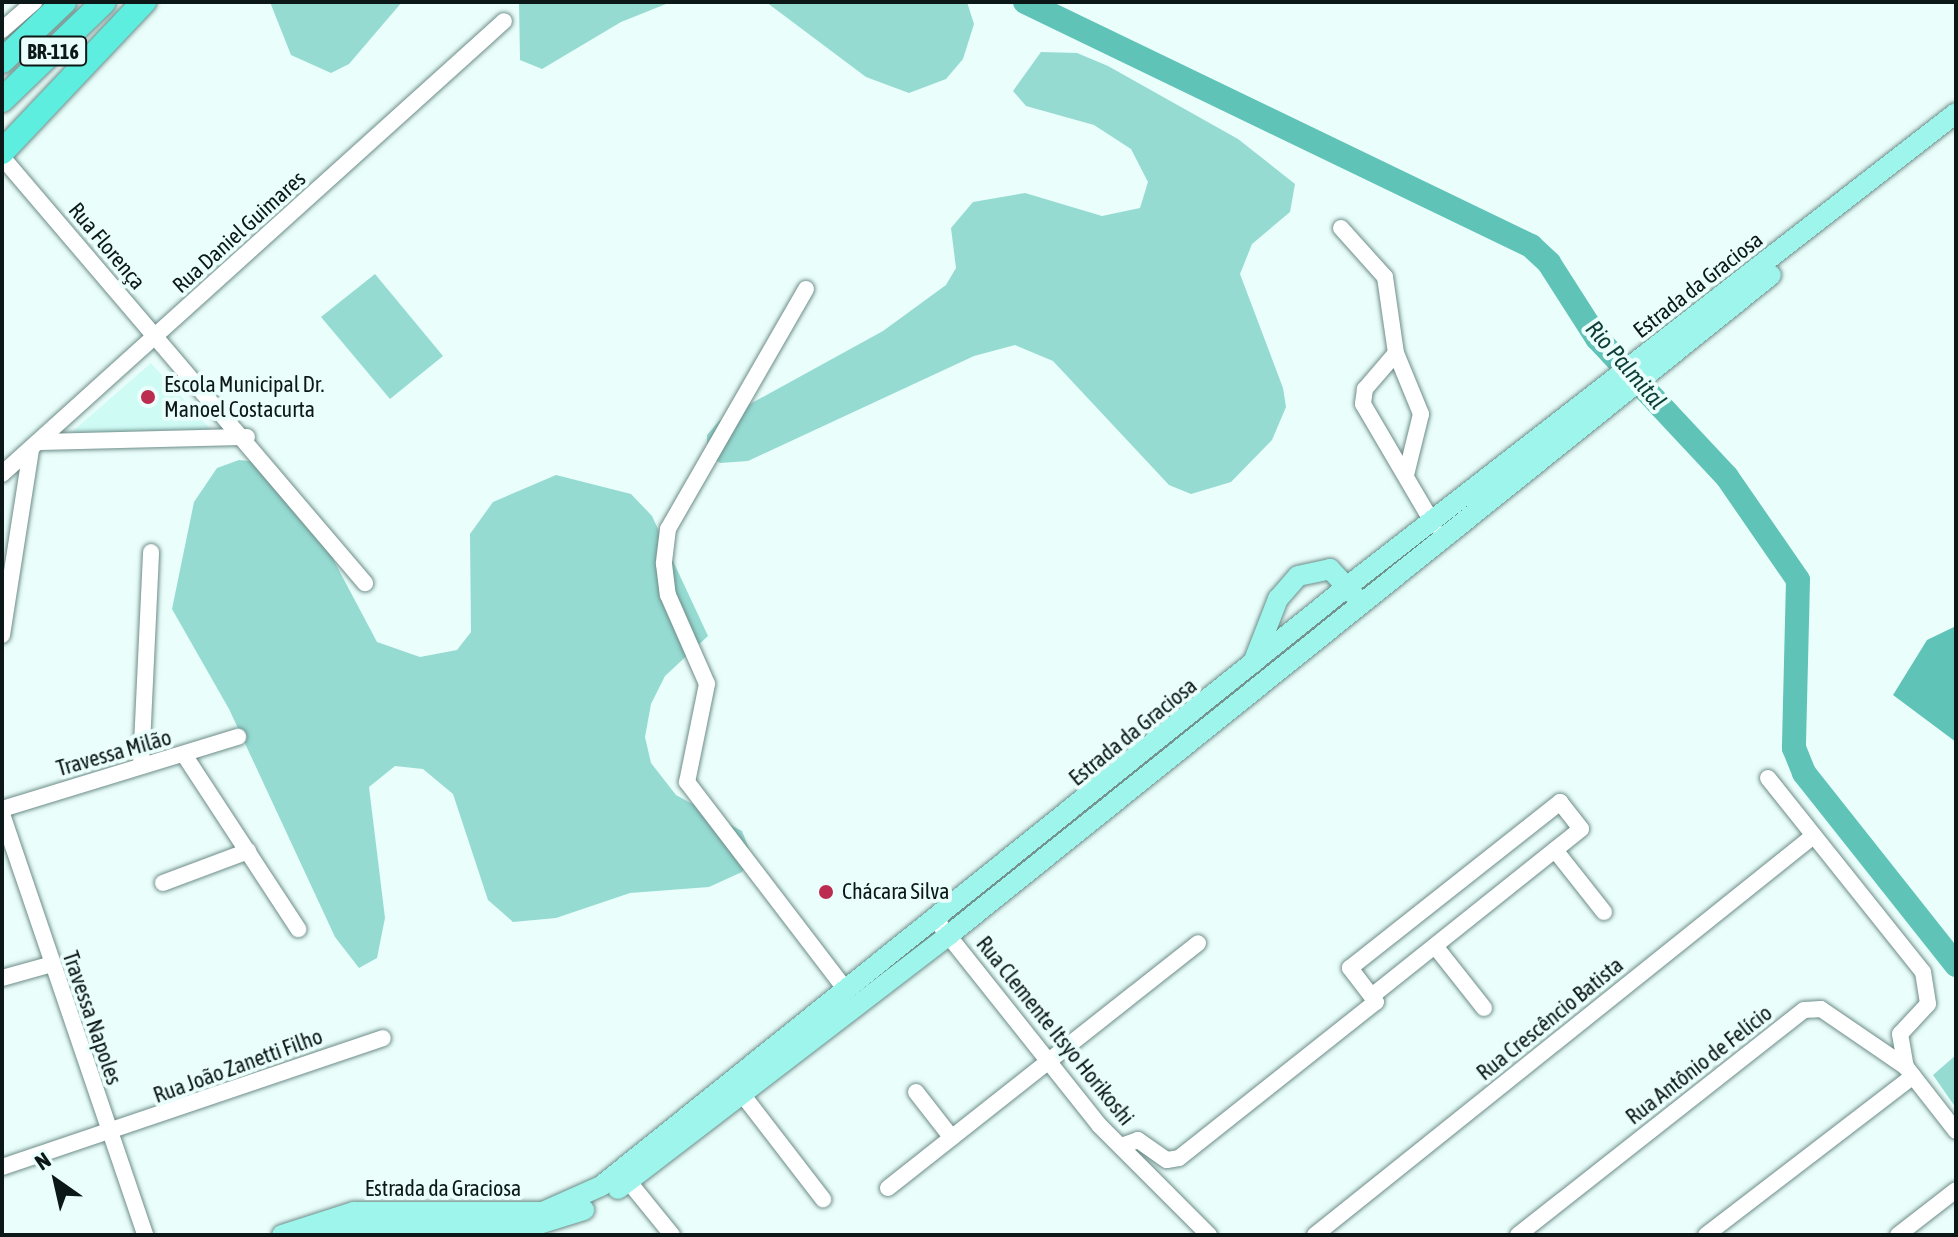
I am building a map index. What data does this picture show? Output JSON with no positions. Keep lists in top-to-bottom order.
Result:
{
  "streets": {
    "highway": ["BR-116"],
    "main road": ["Estrada da Graciosa"],
    "street": [
      "Rua Daniel Guimares",
      "Rua Florença",
      "Travessa Milão",
      "Travessa Napoles",
      "Rua Crescêncio Batista",
      "Rua Clemente Itsyo Horikoshi",
      "Rua Antônio de Felício",
      "Rua João Zanetti Filho"
    ]
  },
  "crossings": [
    ["Rua Daniel Guimares", "Rua Florença"],
    ["Estrada da Graciosa", "Rua Clemente Itsyo Horikoshi"],
    ["Travessa Milão", "Travessa Napoles"],
    ["Travessa Napoles", "Rua João Zanetti Filho"]
  ],
  "water": ["Rio Palmital"],
  "places": ["Escola Municipal Dr. Manoel Costacurta", "Chácara Silva"],
  "north": "top left"
}
